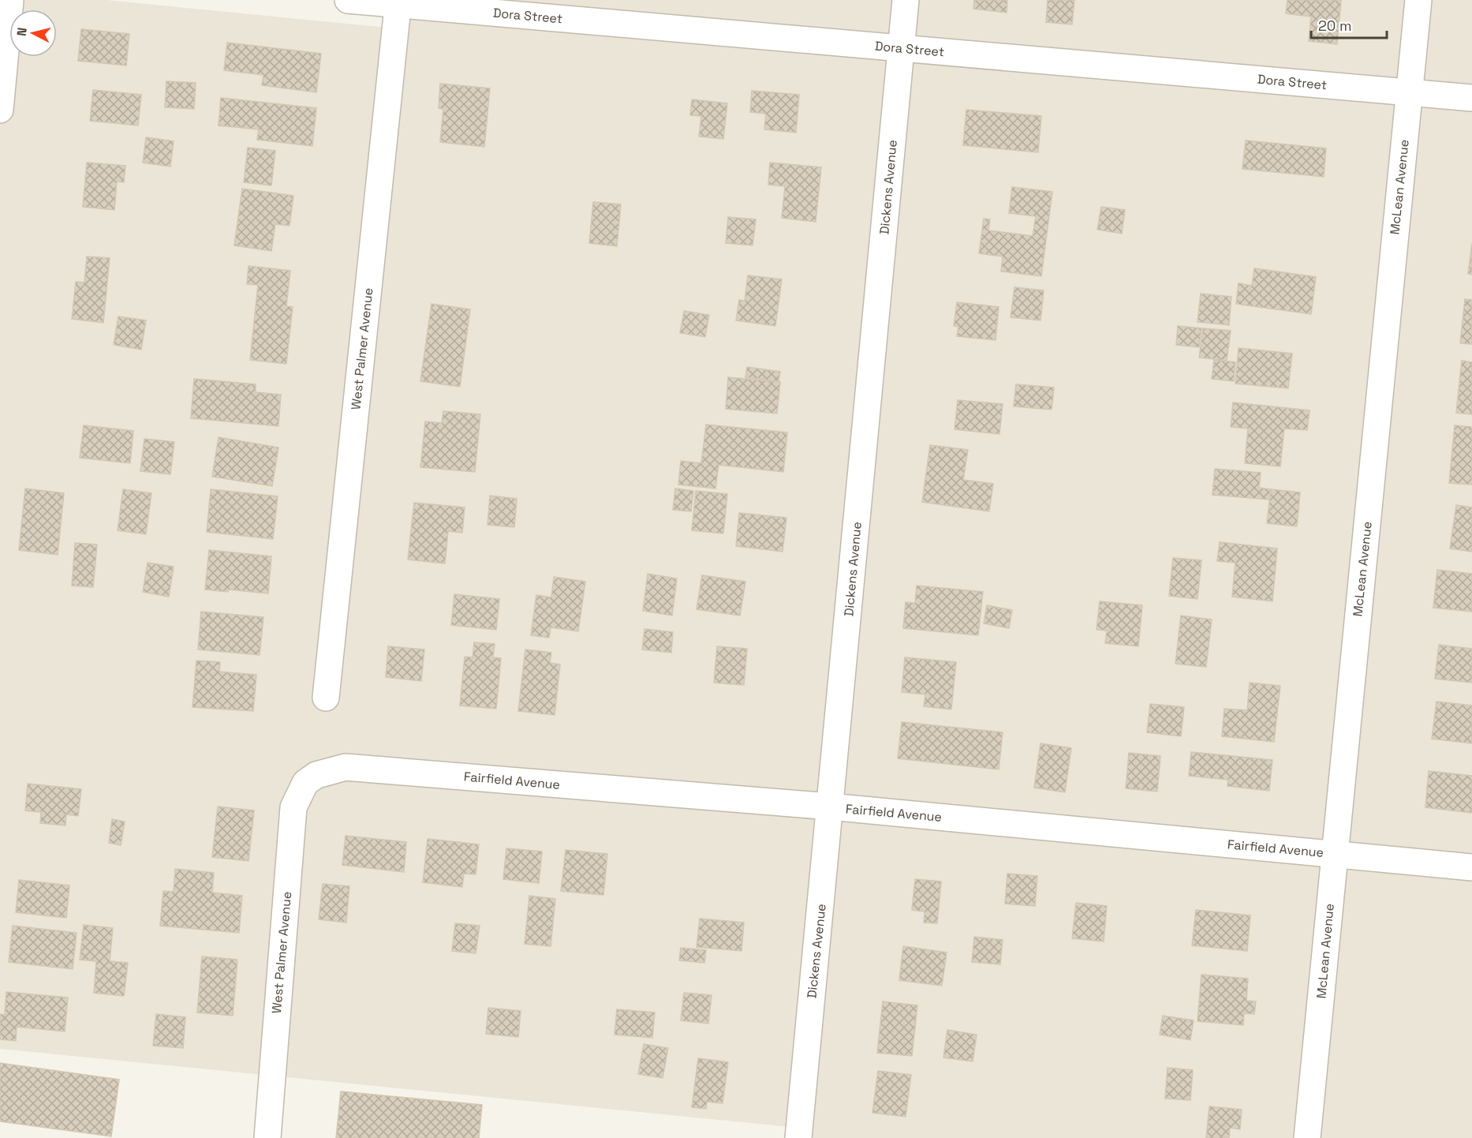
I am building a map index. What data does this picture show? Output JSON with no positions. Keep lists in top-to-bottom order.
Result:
{
  "streets": {
    "street": [
      "Dora Street",
      "Dickens Avenue",
      "McLean Avenue",
      "West Palmer Avenue",
      "Fairfield Avenue"
    ]
  },
  "crossings": [
    ["Dora Street", "Dickens Avenue"],
    ["Dora Street", "McLean Avenue"],
    ["Dora Street", "West Palmer Avenue"],
    ["Dickens Avenue", "Fairfield Avenue"],
    ["McLean Avenue", "Fairfield Avenue"],
    ["West Palmer Avenue", "Fairfield Avenue"]
  ],
  "scale_bar": "20 m",
  "north": "left"
}
